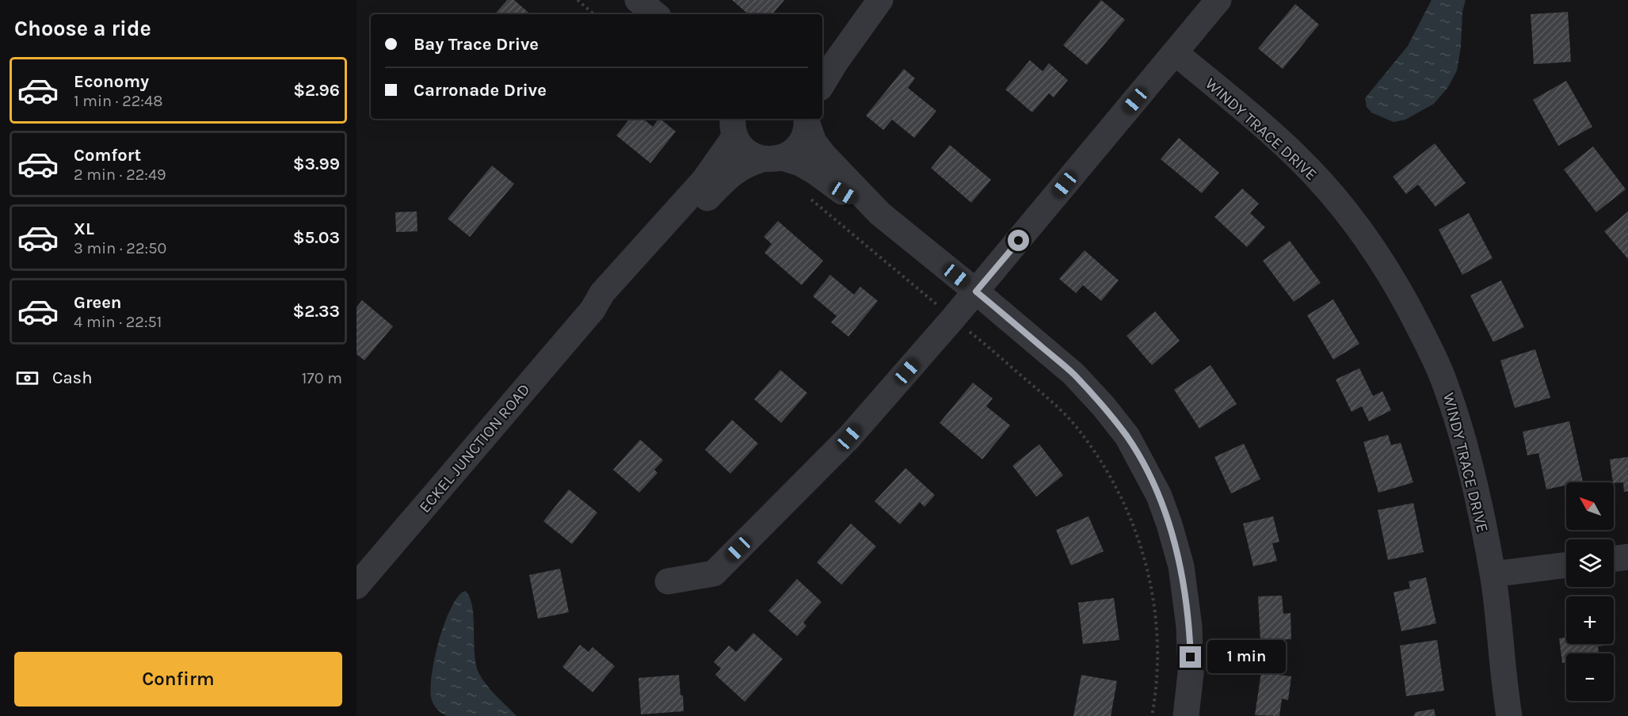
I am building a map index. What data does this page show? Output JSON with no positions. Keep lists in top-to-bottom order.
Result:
{
  "streets": {
    "street": ["WINDY TRACE DRIVE", "ECKEL JUNCTION ROAD"]
  },
  "north": "top left",
  "page": {
    "heading": "Choose a ride",
    "banner": ["Bay Trace Drive", "Carronade Drive"],
    "list": [
      {
        "name": "Economy",
        "note": "1 min · 22:48",
        "value": "$2.96"
      },
      {
        "name": "Comfort",
        "note": "2 min · 22:49",
        "value": "$3.99"
      },
      {
        "name": "XL",
        "note": "3 min · 22:50",
        "value": "$5.03"
      },
      {
        "name": "Green",
        "note": "4 min · 22:51",
        "value": "$2.33"
      }
    ],
    "pay": ["Cash", "170 m"],
    "map_buttons": ["+", "−"],
    "bubble": "1 min",
    "buttons": "Confirm"
  }
}
